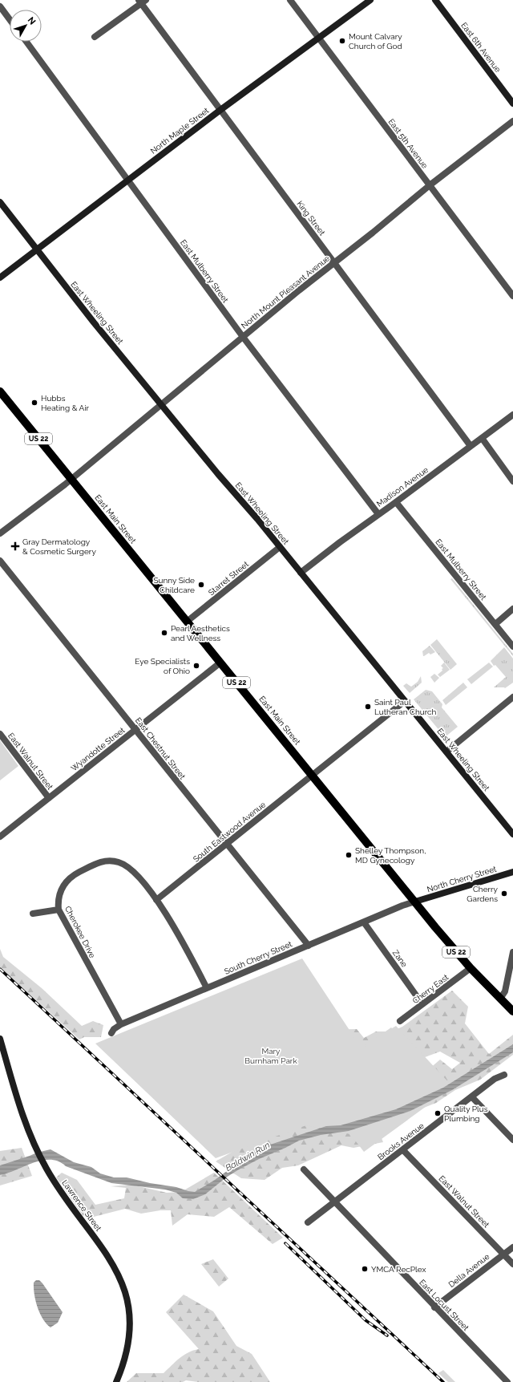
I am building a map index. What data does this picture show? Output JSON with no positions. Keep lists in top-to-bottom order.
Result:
{
  "streets": {
    "main road": ["US 22", "East Main Street"],
    "street": [
      "East 6th Avenue",
      "North Maple Street",
      "East 5th Avenue",
      "King Street",
      "East Mulberry Street",
      "North Mount Pleasant Avenue",
      "East Wheeling Street",
      "Madison Avenue",
      "Starret Street",
      "East Chestnut Street",
      "Wyandotte Street",
      "East Walnut Street",
      "South Eastwood Avenue",
      "North Cherry Street",
      "Cherokee Drive",
      "South Cherry Street",
      "Zane",
      "Cherry East",
      "Brooks Avenue",
      "Lawrence Street",
      "Della Avenue",
      "East Locust Street"
    ]
  },
  "crossings": [
    ["North Maple Street", "East 5th Avenue"],
    ["North Maple Street", "King Street"],
    ["North Maple Street", "East Mulberry Street"],
    ["North Maple Street", "East Wheeling Street"],
    ["East 5th Avenue", "North Mount Pleasant Avenue"],
    ["King Street", "North Mount Pleasant Avenue"],
    ["King Street", "Madison Avenue"],
    ["East Mulberry Street", "North Mount Pleasant Avenue"],
    ["East Mulberry Street", "Madison Avenue"],
    ["North Mount Pleasant Avenue", "East Wheeling Street"],
    ["North Mount Pleasant Avenue", "East Main Street"],
    ["East Wheeling Street", "Madison Avenue"],
    ["East Wheeling Street", "Starret Street"],
    ["East Wheeling Street", "South Eastwood Avenue"],
    ["East Main Street", "Starret Street"],
    ["East Main Street", "Wyandotte Street"],
    ["East Main Street", "South Eastwood Avenue"],
    ["East Main Street", "North Cherry Street"],
    ["East Main Street", "South Cherry Street"],
    ["East Main Street", "Cherry East"],
    ["East Chestnut Street", "Wyandotte Street"],
    ["East Chestnut Street", "South Eastwood Avenue"],
    ["East Chestnut Street", "South Cherry Street"],
    ["Wyandotte Street", "East Walnut Street"],
    ["East Walnut Street", "Brooks Avenue"],
    ["East Walnut Street", "Della Avenue"],
    ["South Eastwood Avenue", "Cherokee Drive"],
    ["North Cherry Street", "South Cherry Street"],
    ["Cherokee Drive", "South Cherry Street"],
    ["South Cherry Street", "Zane"],
    ["Zane", "Cherry East"],
    ["Brooks Avenue", "East Locust Street"],
    ["Della Avenue", "East Locust Street"]
  ],
  "water": ["Baldwin Run"],
  "parks": ["Mary Burnham Park"],
  "places": {
    "other": [
      "Mount Calvary Church of God",
      "Hubbs Heating & Air",
      "Sunny Side Childcare",
      "Pearl Aesthetics and Wellness",
      "Eye Specialists of Ohio",
      "Saint Paul Lutheran Church",
      "Shelley Thompson, MD Gynecology",
      "Cherry Gardens",
      "Quality Plus Plumbing",
      "YMCA RecPlex"
    ],
    "health": ["Gray Dermatology & Cosmetic Surgery"]
  },
  "north": "top right"
}
